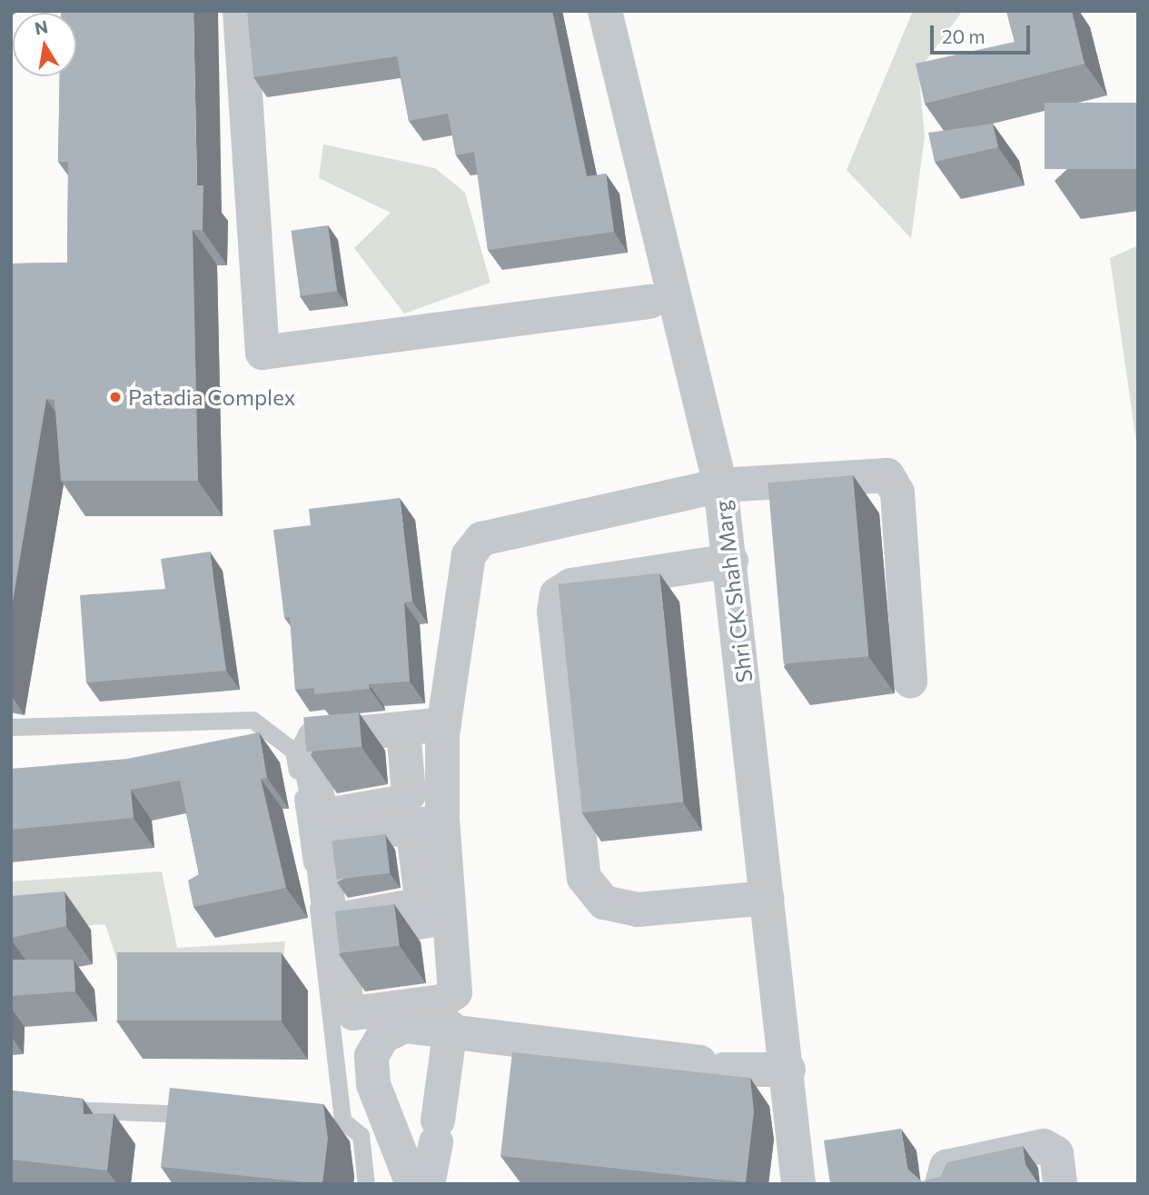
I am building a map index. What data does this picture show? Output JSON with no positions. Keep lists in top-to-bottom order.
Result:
{
  "streets": {
    "street": ["Shri CK Shah Marg"]
  },
  "places": ["Patadia Complex"],
  "scale_bar": "20 m",
  "north": "top"
}
